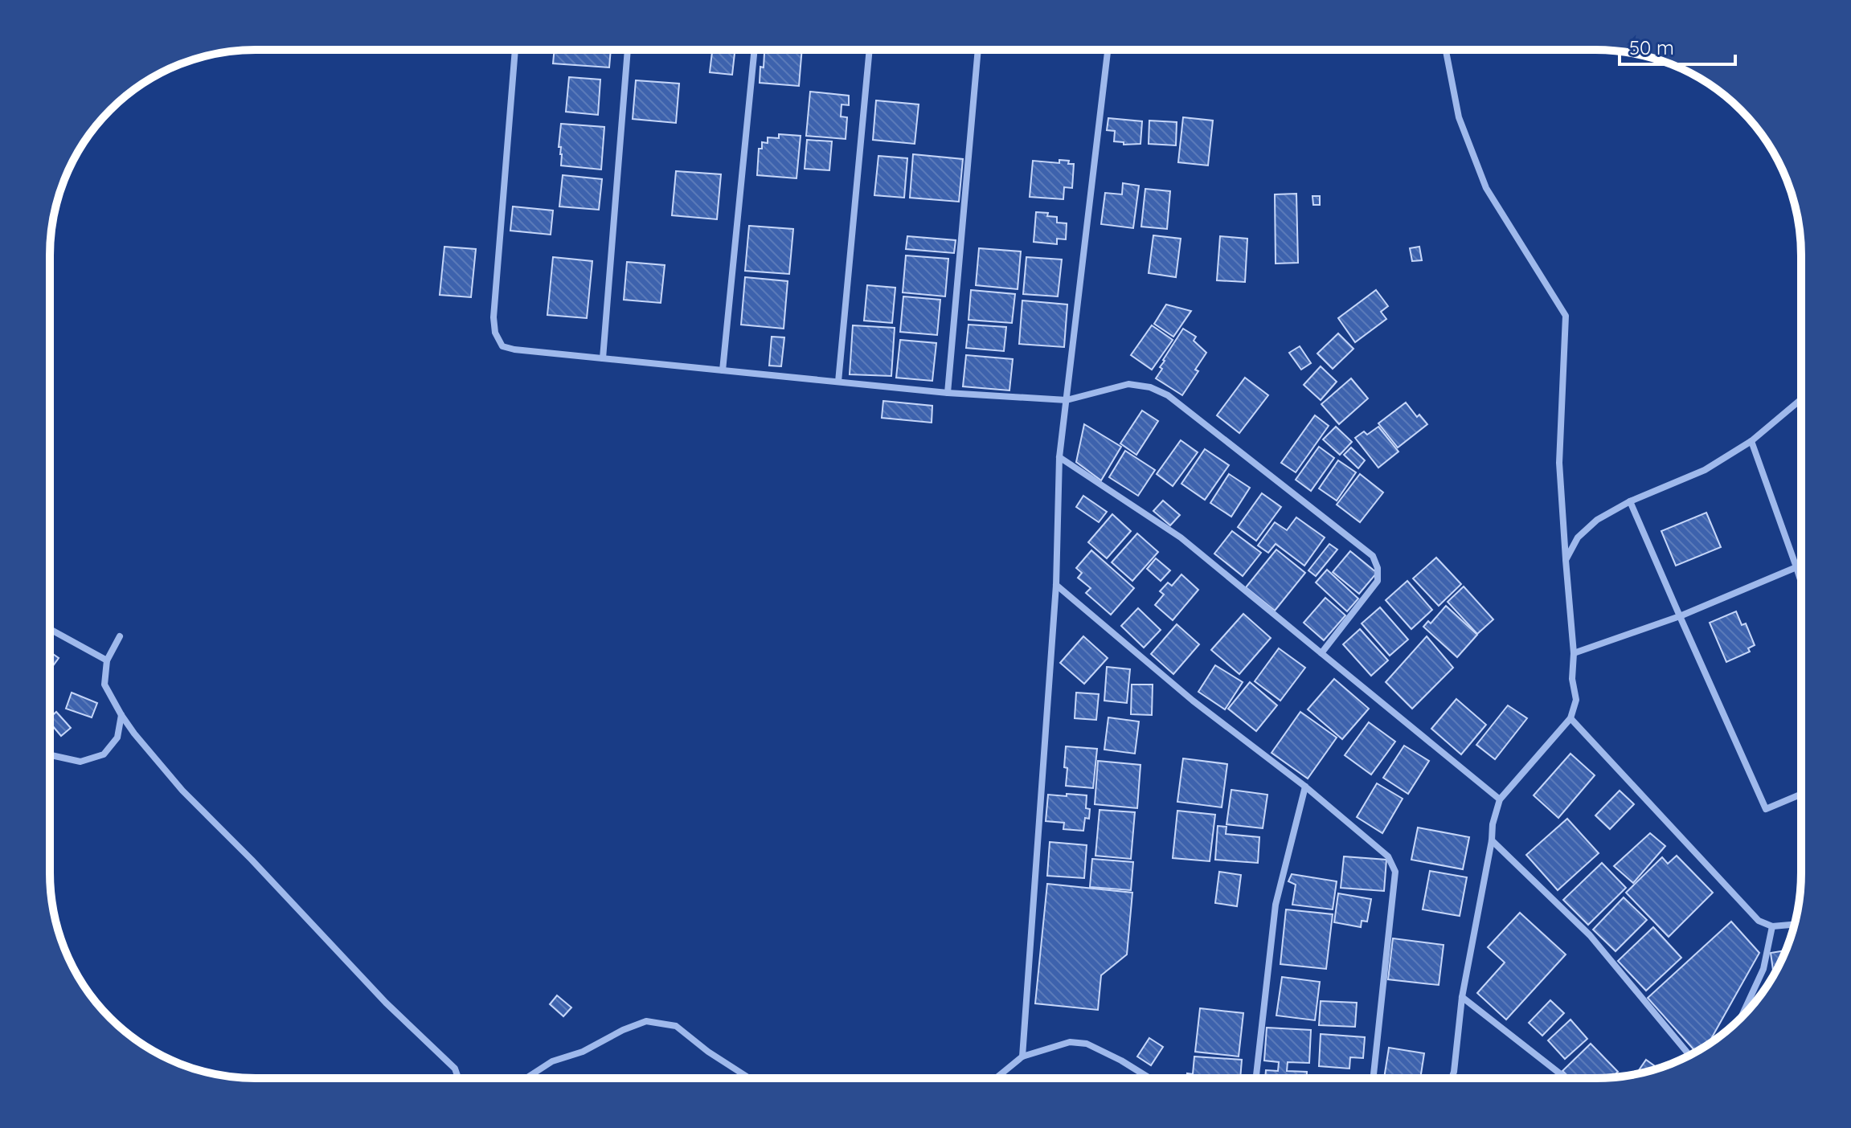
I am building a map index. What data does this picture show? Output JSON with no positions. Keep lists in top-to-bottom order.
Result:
{
  "scale_bar": "50 m"
}
